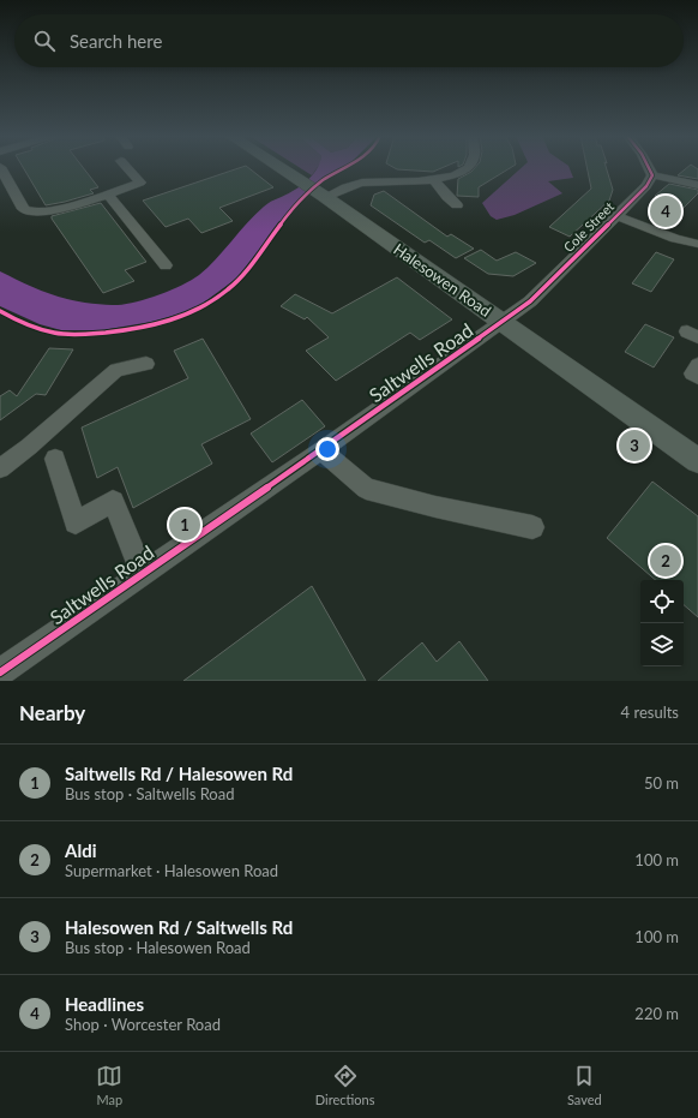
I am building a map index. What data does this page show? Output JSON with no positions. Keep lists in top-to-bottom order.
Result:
{
  "streets": {
    "main road": ["Halesowen Road"],
    "street": ["Cole Street", "Saltwells Road"]
  },
  "crossings": [
    ["Cole Street", "Halesowen Road"],
    ["Cole Street", "Saltwells Road"],
    ["Halesowen Road", "Saltwells Road"]
  ],
  "page": {
    "search": "Search here",
    "pins": [
      "4",
      "3",
      "1",
      "2"
    ],
    "heading": ["Nearby", "4 results"],
    "list": [
      {
        "mark": "1",
        "name": "Saltwells Rd / Halesowen Rd",
        "note": "Bus stop · Saltwells Road",
        "value": "50 m"
      },
      {
        "mark": "2",
        "name": "Aldi",
        "note": "Supermarket · Halesowen Road",
        "value": "100 m"
      },
      {
        "mark": "3",
        "name": "Halesowen Rd / Saltwells Rd",
        "note": "Bus stop · Halesowen Road",
        "value": "100 m"
      },
      {
        "mark": "4",
        "name": "Headlines",
        "note": "Shop · Worcester Road",
        "value": "220 m"
      }
    ],
    "nav": ["Map", "Directions", "Saved"]
  }
}
